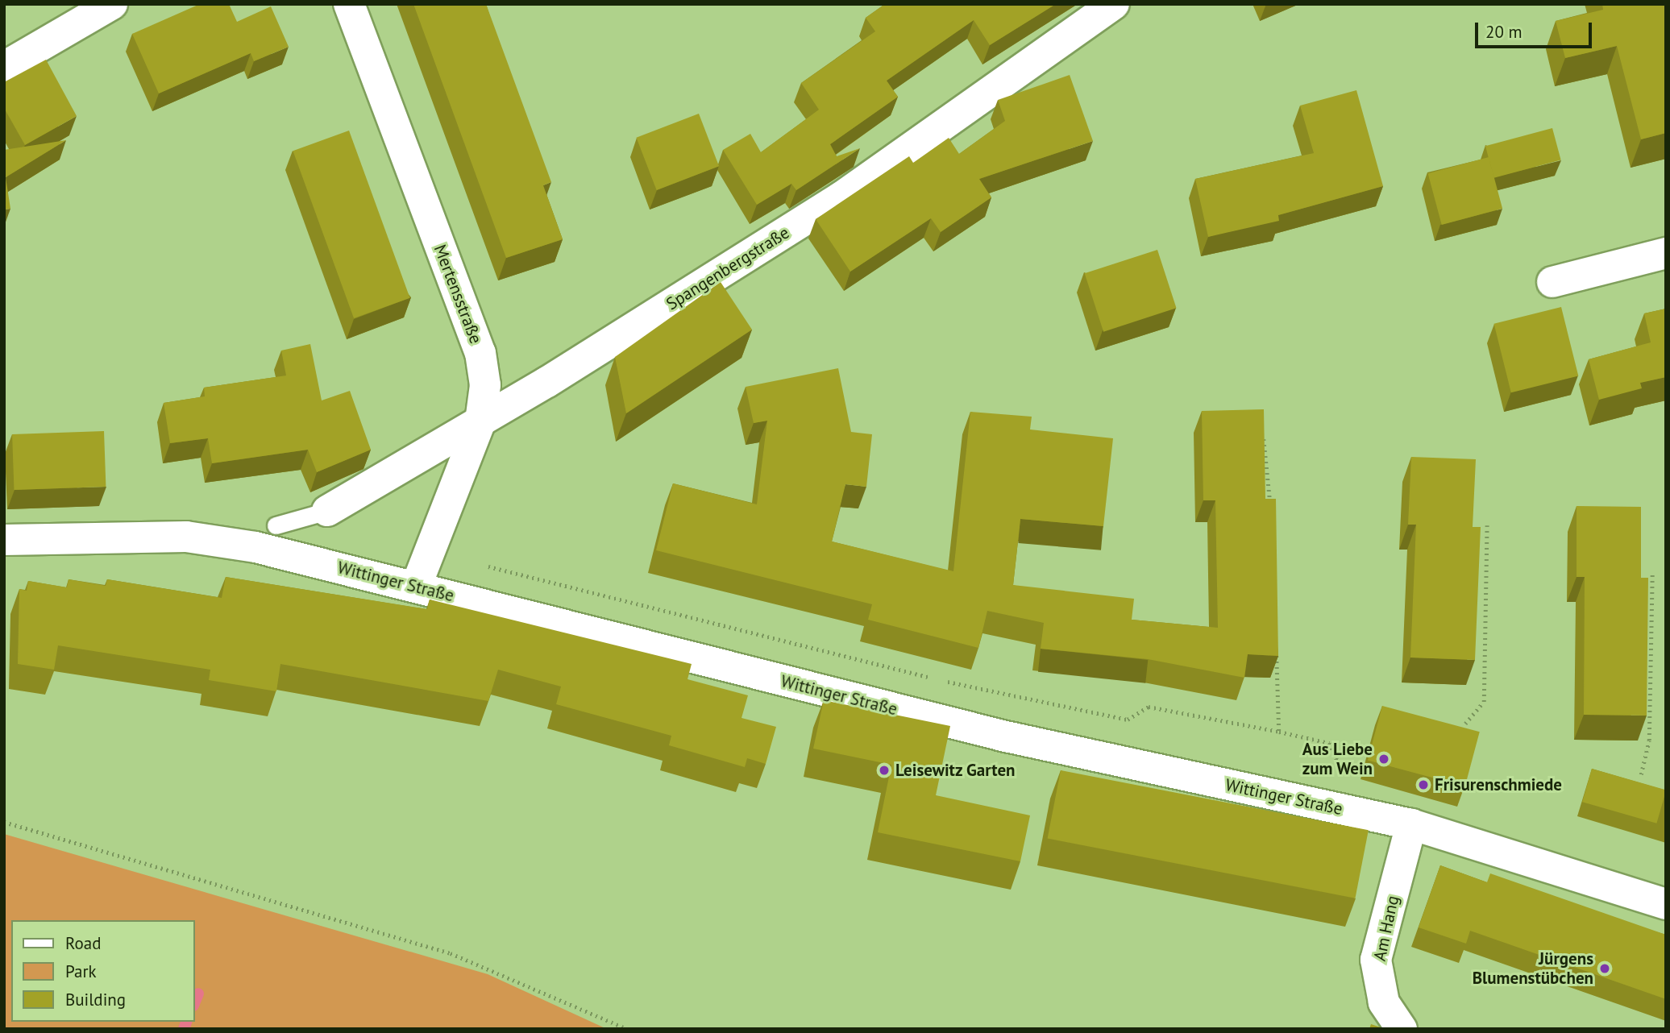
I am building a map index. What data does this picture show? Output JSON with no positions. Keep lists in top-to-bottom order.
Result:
{
  "streets": {
    "street": [
      "Spangenbergstraße",
      "Mertensstraße",
      "Wittinger Straße",
      "Am Hang"
    ]
  },
  "crossings": [
    ["Spangenbergstraße", "Mertensstraße"],
    ["Mertensstraße", "Wittinger Straße"],
    ["Wittinger Straße", "Am Hang"]
  ],
  "places": [
    "Aus Liebe zum Wein",
    "Leisewitz Garten",
    "Frisurenschmiede",
    "Jürgens Blumenstübchen"
  ],
  "legend": ["Road", "Park", "Building"],
  "scale_bar": "20 m"
}
